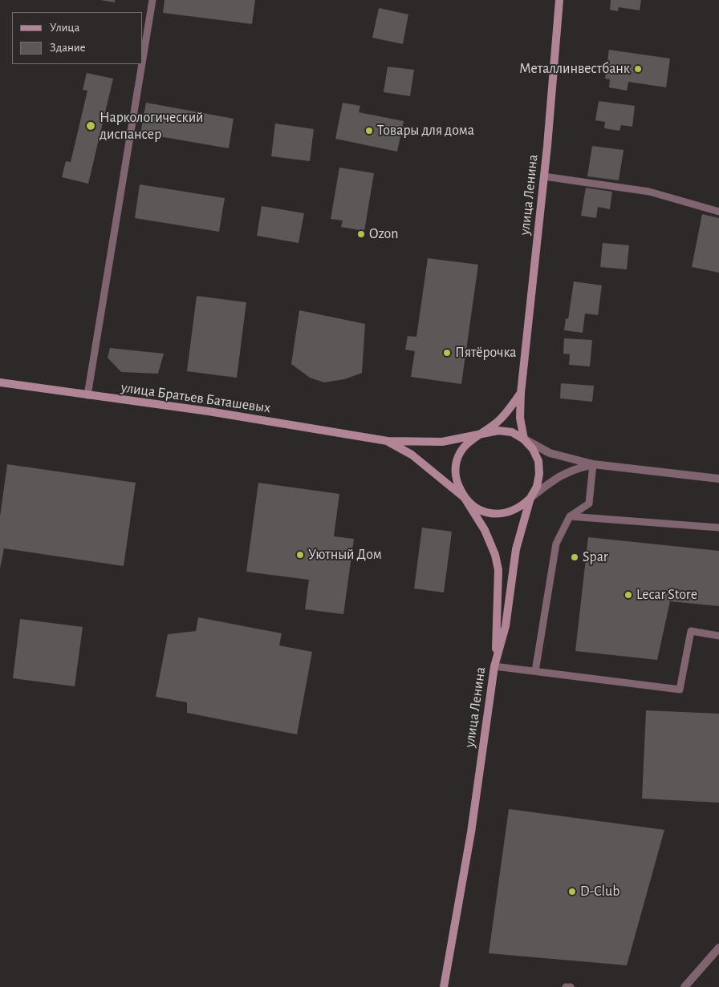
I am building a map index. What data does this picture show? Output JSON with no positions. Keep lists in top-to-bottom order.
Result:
{
  "streets": {
    "street": ["улица Ленина", "улица Братьев Баташевых"]
  },
  "crossings": [
    ["улица Ленина", "улица Братьев Баташевых"]
  ],
  "places": [
    "Металлинвестбанк",
    "Наркологический диспансер",
    "Товары для дома",
    "Ozon",
    "Пятёрочка",
    "Уютный Дом",
    "Spar",
    "Lecar Store",
    "D-Club"
  ],
  "legend": ["Улица", "Здание"]
}
